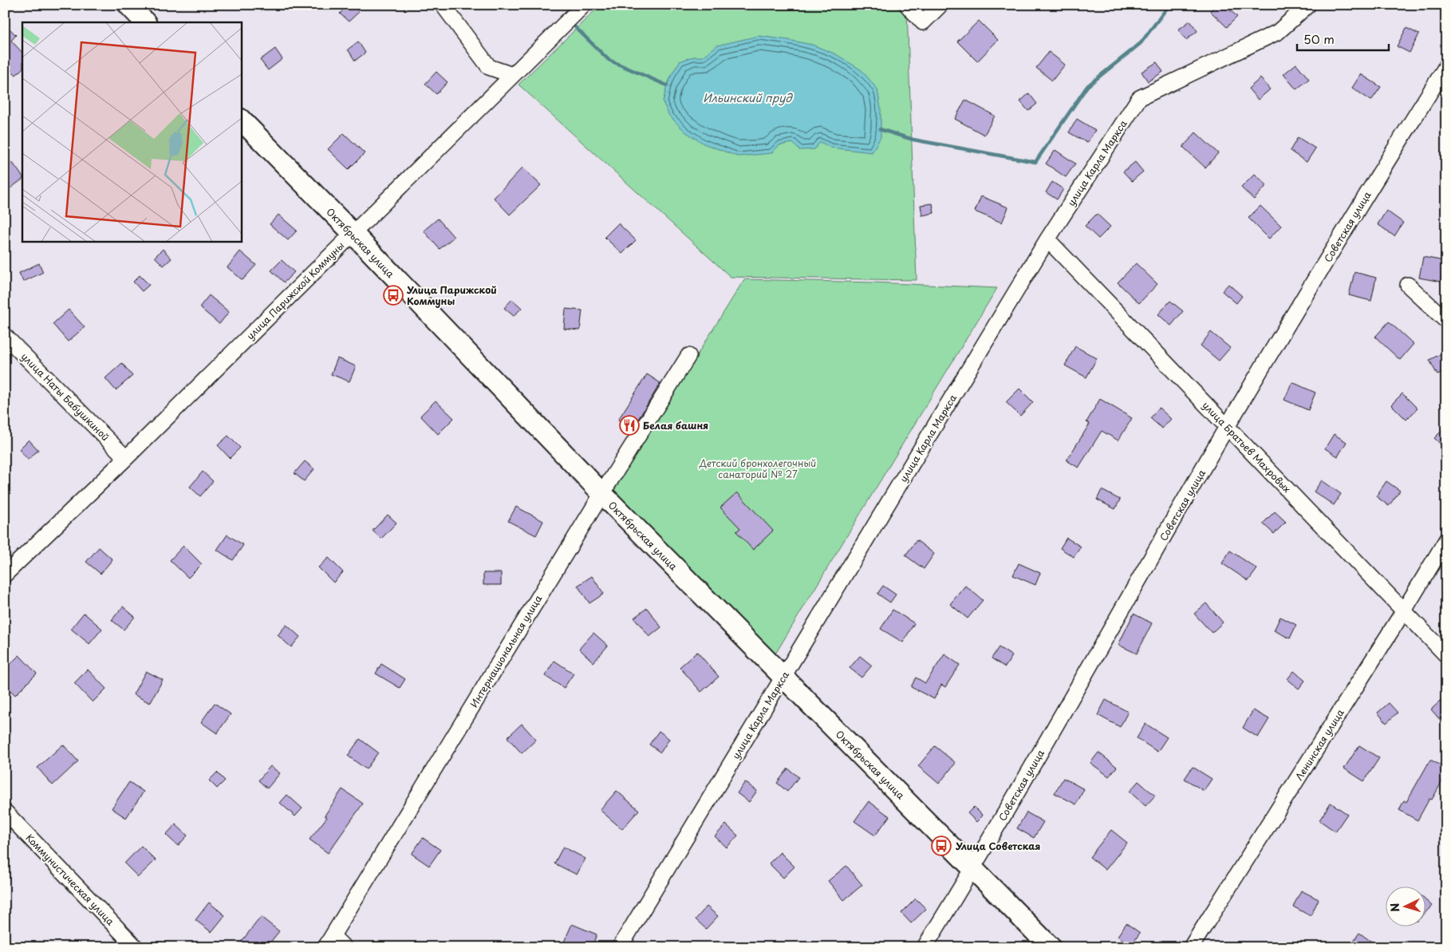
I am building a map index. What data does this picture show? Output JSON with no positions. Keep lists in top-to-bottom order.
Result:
{
  "streets": {
    "main road": ["Октябрьская улица"],
    "street": [
      "улица Карла Маркса",
      "Советская улица",
      "улица Парижской Коммуны",
      "улица Наты Бабушкиной",
      "улица Братьев Махровых",
      "Интернациональная улица",
      "Ленинская улица",
      "Коммунистическая улица"
    ]
  },
  "crossings": [
    ["улица Карла Маркса", "Октябрьская улица"],
    ["улица Карла Маркса", "улица Братьев Махровых"],
    ["Советская улица", "Октябрьская улица"],
    ["Советская улица", "улица Братьев Махровых"],
    ["Октябрьская улица", "улица Парижской Коммуны"],
    ["Октябрьская улица", "Интернациональная улица"],
    ["улица Парижской Коммуны", "улица Наты Бабушкиной"],
    ["улица Братьев Махровых", "Ленинская улица"]
  ],
  "water": ["Ильинский пруд"],
  "parks": ["Детский бронхолегочный санаторий № 27"],
  "places": {
    "bus stop": ["Улица Парижской Коммуны", "Улица Советская"],
    "restaurant": ["Белая башня"]
  },
  "scale_bar": "50 m",
  "north": "left"
}
